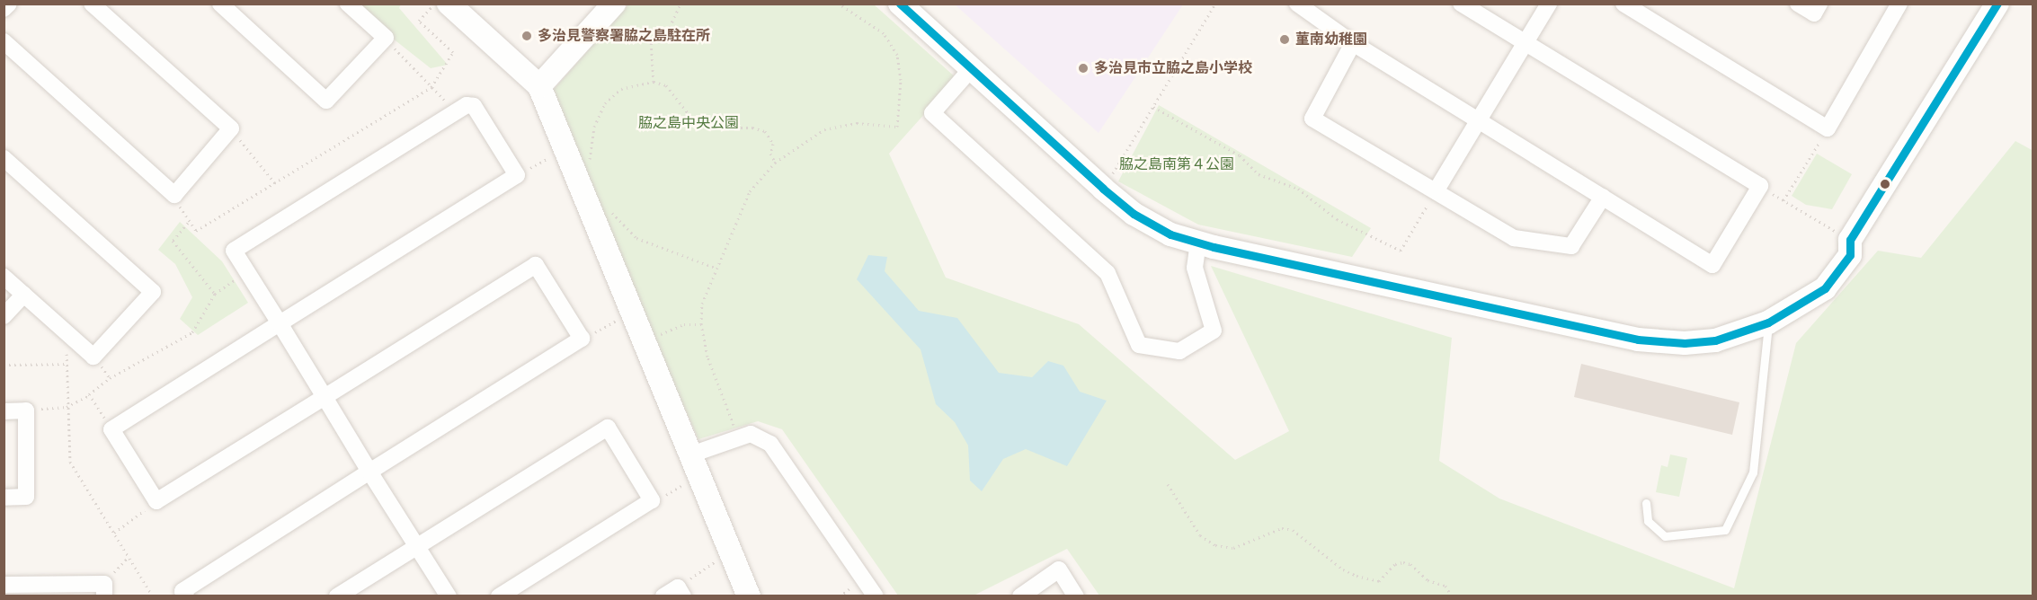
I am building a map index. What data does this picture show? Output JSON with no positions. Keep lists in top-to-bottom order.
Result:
{
  "parks": ["脇之島中央公園", "脇之島南第４公園"],
  "places": ["多治見警察署脇之島駐在所", "菫南幼稚園", "多治見市立脇之島小学校"]
}
